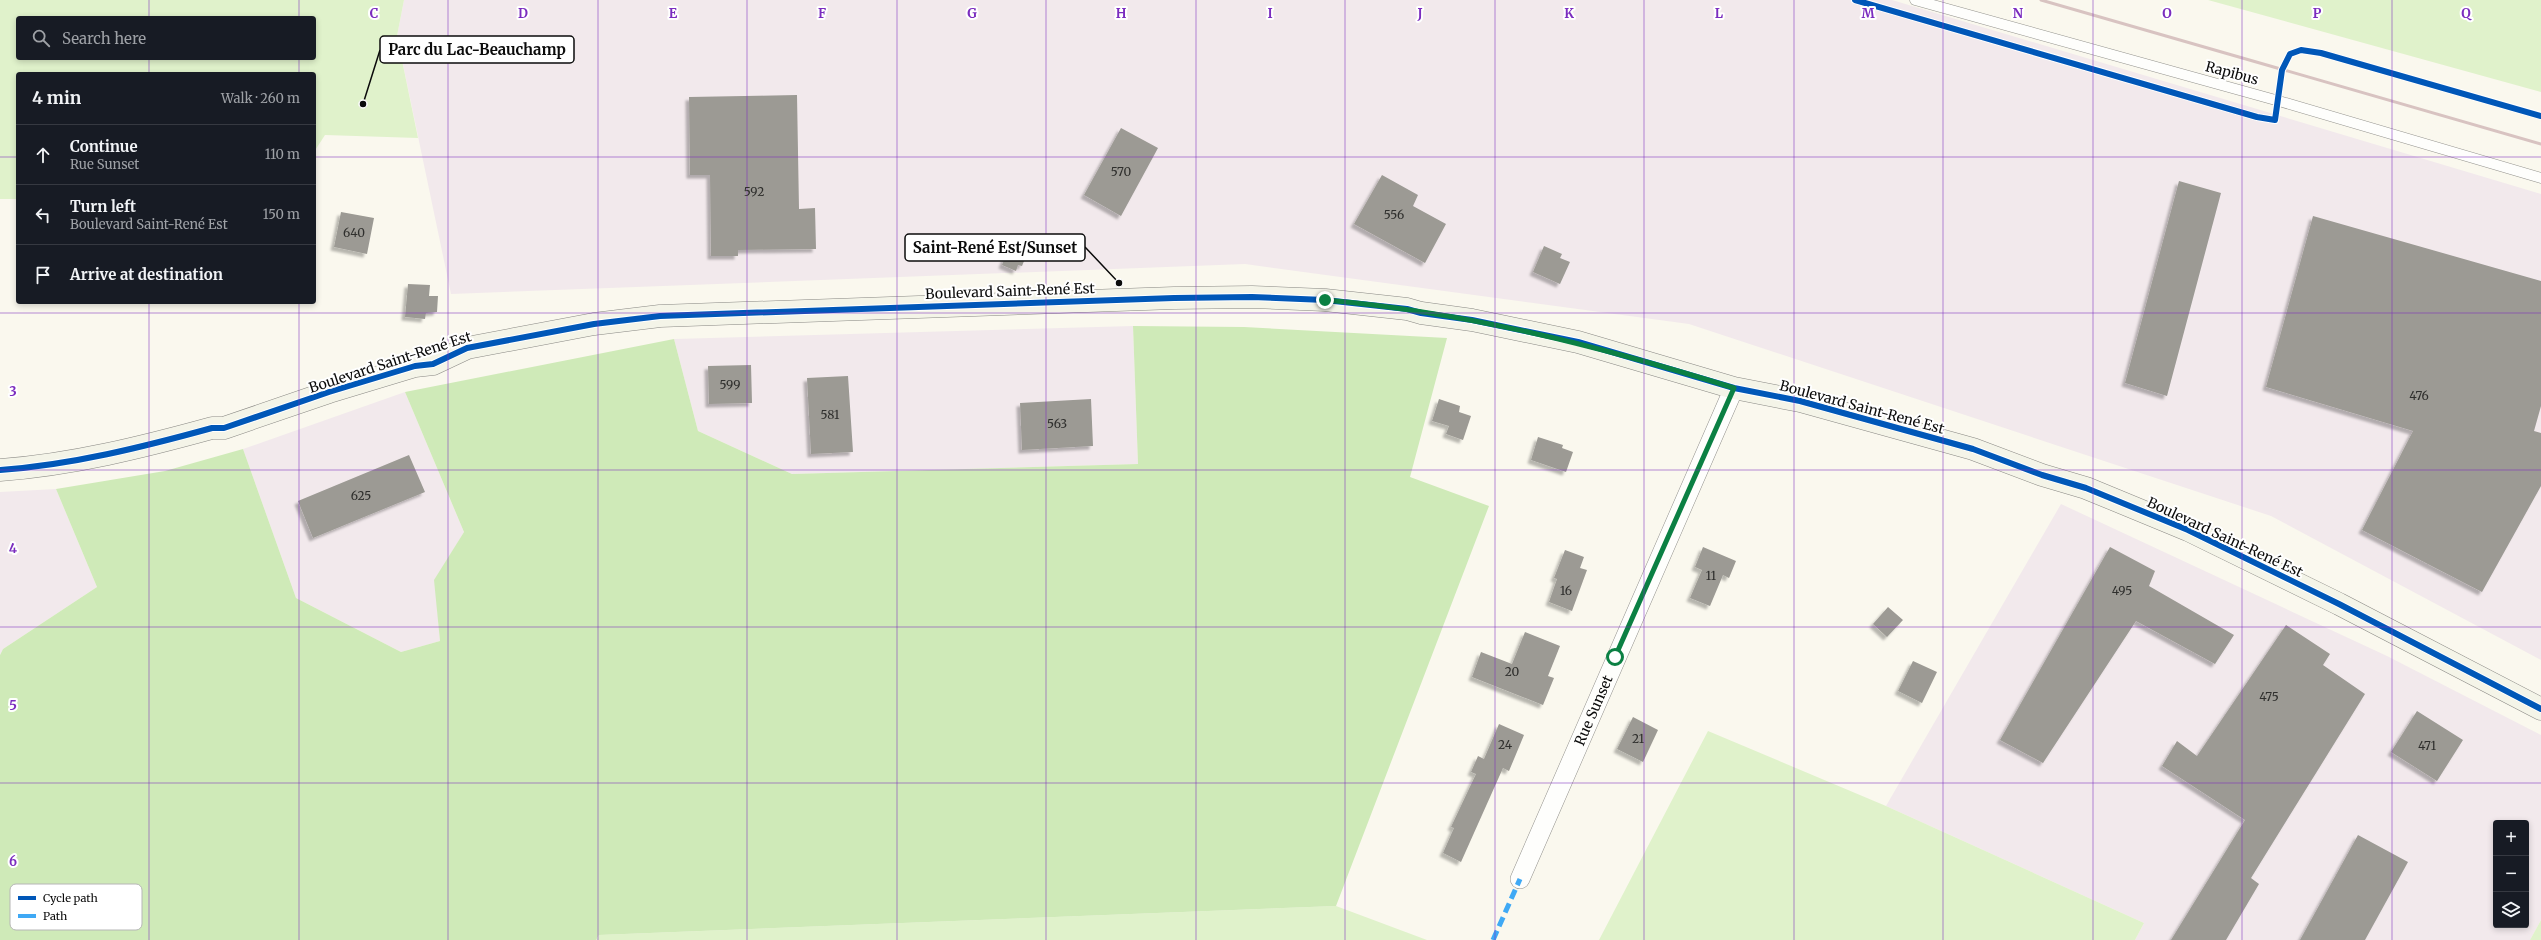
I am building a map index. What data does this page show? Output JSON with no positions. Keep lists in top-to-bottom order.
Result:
{
  "streets": {
    "street": ["Boulevard Saint-René Est", "Rue Sunset"],
    "lane": ["Rapibus"]
  },
  "crossings": [
    ["Boulevard Saint-René Est", "Rue Sunset"]
  ],
  "places": ["Parc du Lac-Beauchamp", "Saint-René Est/Sunset"],
  "house_numbers": [
    "570",
    "592",
    "556",
    "640",
    "599",
    "476",
    "581",
    "563",
    "625",
    "11",
    "16",
    "495",
    "20",
    "475",
    "21",
    "24",
    "471"
  ],
  "legend": ["Cycle path", "Path"],
  "page": {
    "search": "Search here",
    "heading": ["4 min", "Walk · 260 m"],
    "list": [
      ["Continue", "Rue Sunset", "110 m"],
      ["Turn left", "Boulevard Saint-René Est", "150 m"],
      "Arrive at destination"
    ],
    "map_buttons": ["+", "−"]
  },
  "grid": {
    "columns": [
      "C",
      "D",
      "E",
      "F",
      "G",
      "H",
      "I",
      "J",
      "K",
      "L",
      "M",
      "N",
      "O",
      "P",
      "Q"
    ],
    "rows": [
      "3",
      "4",
      "5",
      "6"
    ]
  }
}
